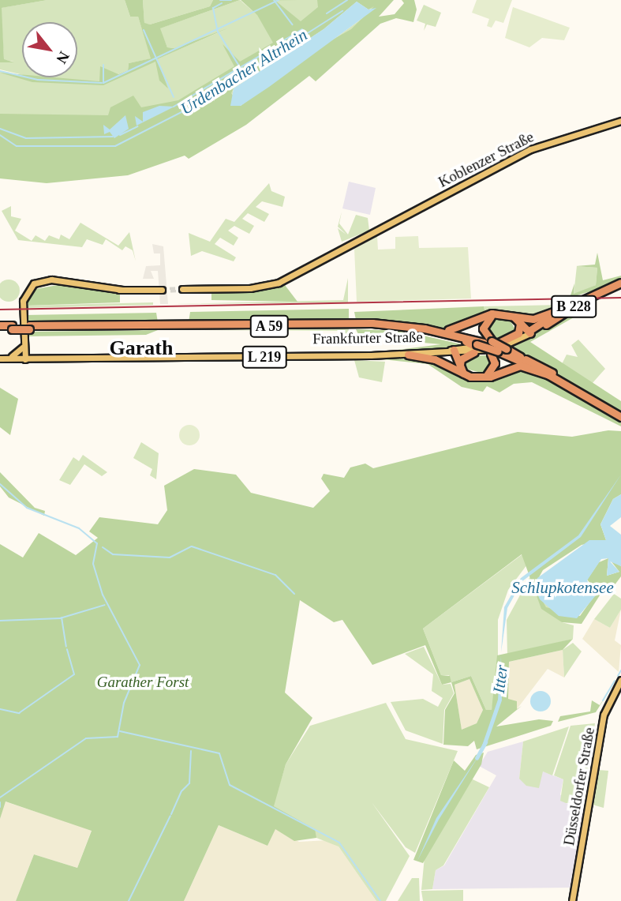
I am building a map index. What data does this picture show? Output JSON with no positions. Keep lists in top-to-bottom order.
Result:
{
  "streets": {
    "highway": ["B 228", "A 59", "Frankfurter Straße"],
    "main road": ["Koblenzer Straße", "L 219", "Düsseldorfer Straße"]
  },
  "crossings": [
    ["A 59", "Frankfurter Straße"]
  ],
  "districts": ["Garath"],
  "water": ["Urdenbacher Altrhein", "Schlupkotensee", "Itter"],
  "parks": ["Garather Forst"],
  "north": "bottom right"
}
